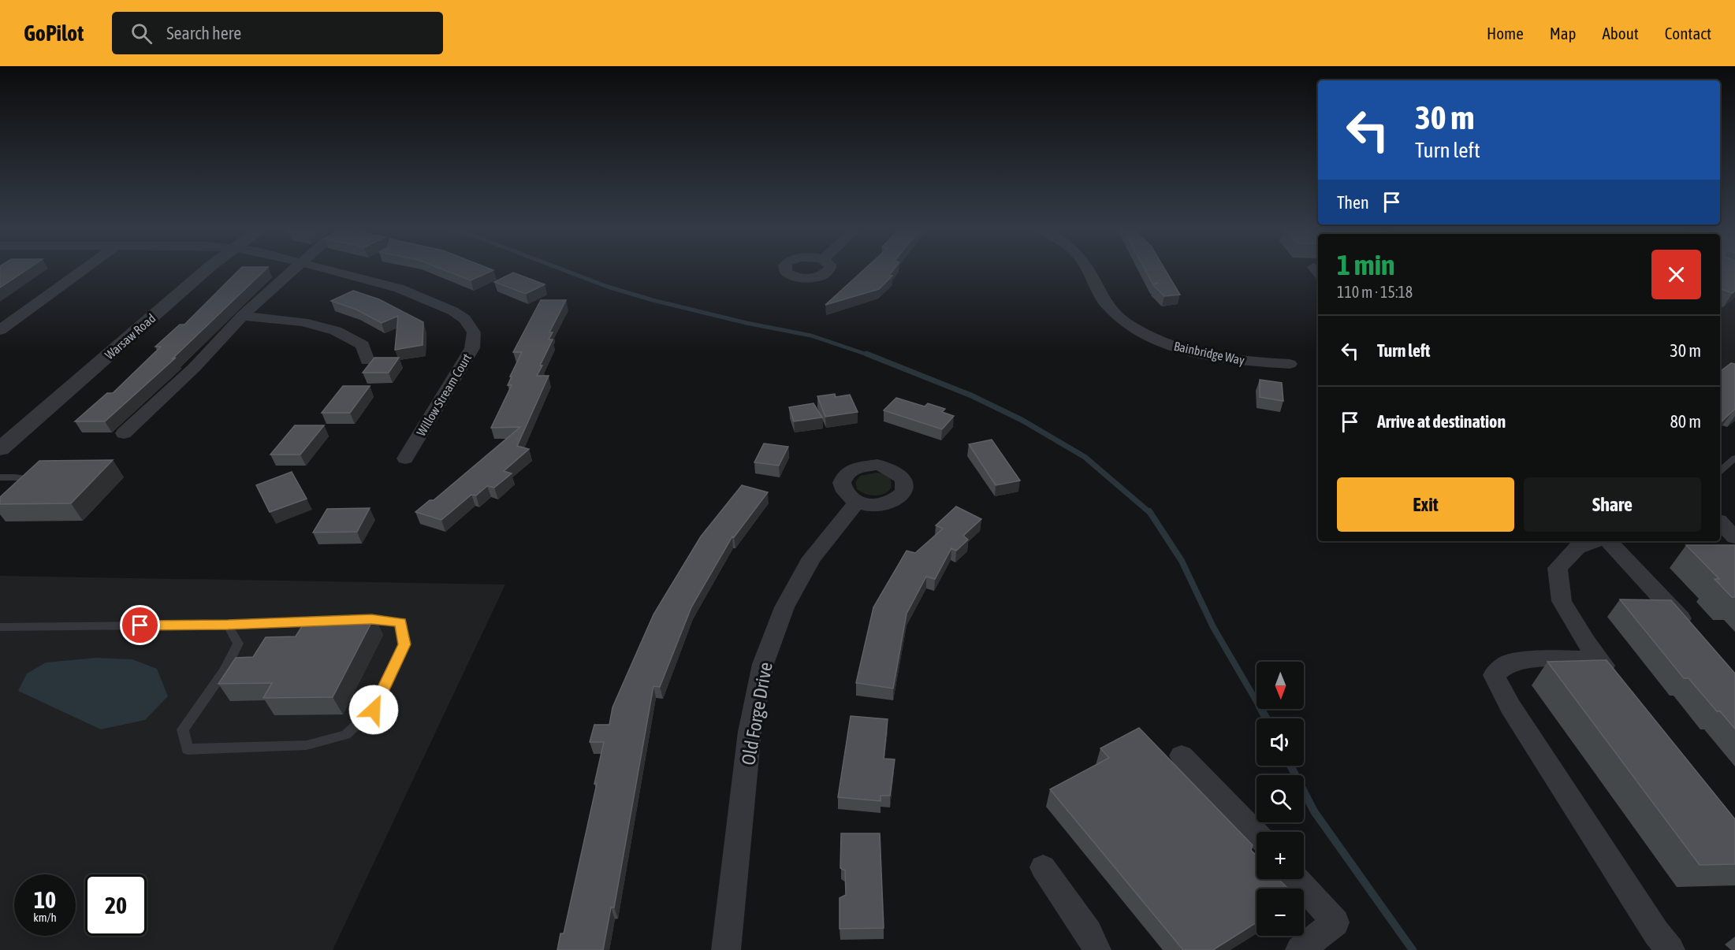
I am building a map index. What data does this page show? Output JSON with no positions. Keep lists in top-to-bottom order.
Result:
{
  "streets": {
    "street": [
      "Warsaw Road",
      "Bainbridge Way",
      "Willow Stream Court",
      "Old Forge Drive"
    ]
  },
  "north": "bottom",
  "page": {
    "header": "GoPilot",
    "search": "Search here",
    "nav": [
      "Home",
      "Map",
      "About",
      "Contact"
    ],
    "turn": ["30 m", "Turn left"],
    "then": "Then",
    "heading": ["1 min", "110 m · 15:18"],
    "list": [
      {
        "name": "Turn left",
        "value": "30 m"
      },
      {
        "name": "Arrive at destination",
        "value": "80 m"
      }
    ],
    "buttons": ["Exit", "Share"],
    "map_buttons": ["+", "−"],
    "speed": "10 km/h",
    "limit": "20"
  }
}
